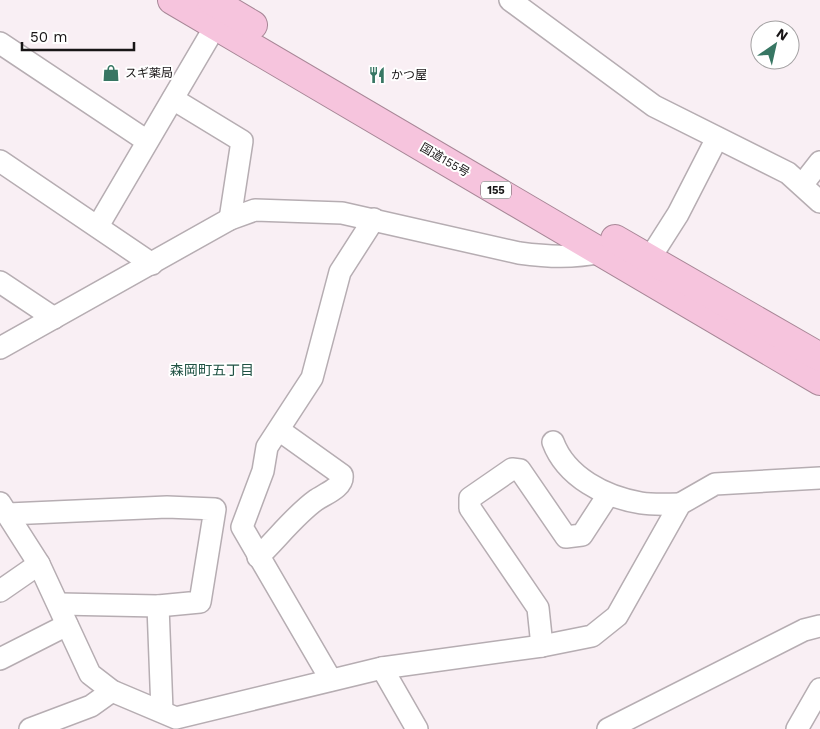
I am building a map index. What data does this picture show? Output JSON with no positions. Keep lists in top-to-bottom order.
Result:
{
  "streets": {
    "highway": ["国道155号", "155"]
  },
  "districts": ["森岡町五丁目"],
  "places": {
    "shop": ["スギ薬局"],
    "restaurant": ["かつ屋"]
  },
  "scale_bar": "50 m",
  "north": "top right"
}
